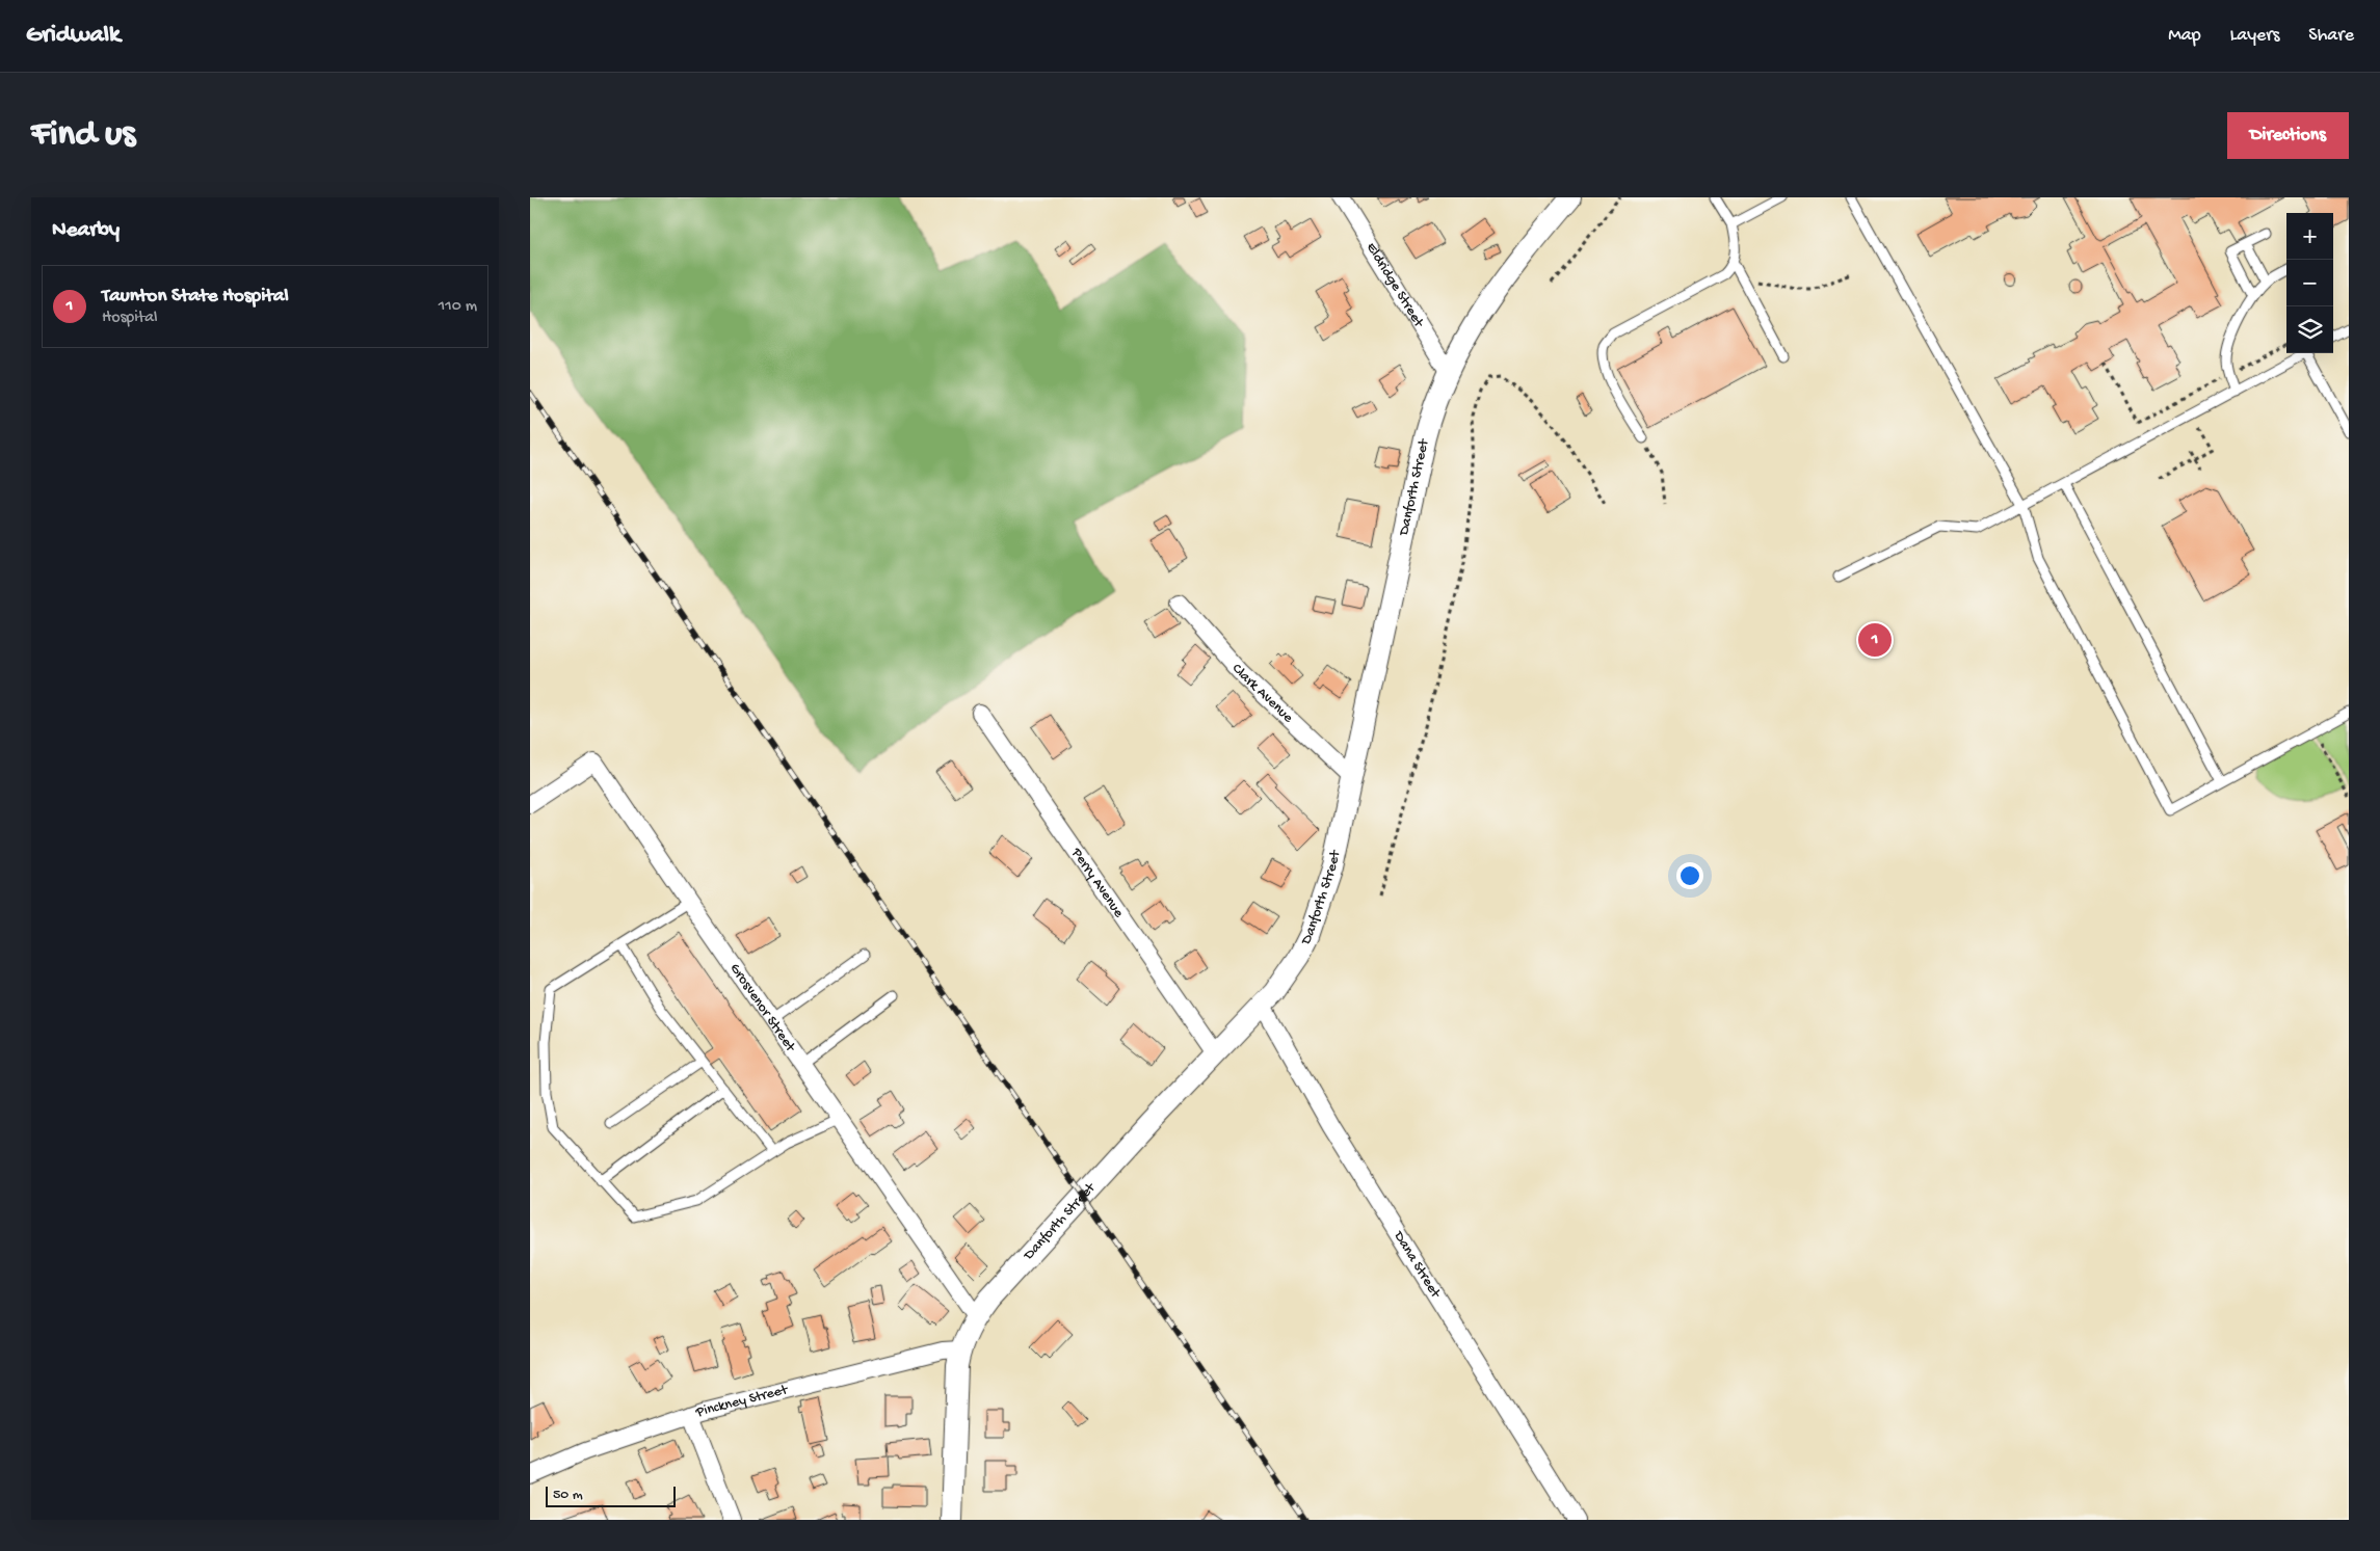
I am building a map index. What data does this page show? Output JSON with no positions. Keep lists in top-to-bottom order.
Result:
{
  "streets": {
    "street": [
      "Eldridge Street",
      "Danforth Street",
      "Clark Avenue",
      "Perry Avenue",
      "Grosvenor Street",
      "Dana Street",
      "Pinckney Street"
    ]
  },
  "crossings": [
    ["Eldridge Street", "Danforth Street"],
    ["Danforth Street", "Clark Avenue"],
    ["Danforth Street", "Perry Avenue"],
    ["Danforth Street", "Grosvenor Street"],
    ["Danforth Street", "Dana Street"],
    ["Danforth Street", "Pinckney Street"]
  ],
  "scale_bar": "50 m",
  "page": {
    "header": "Gridwalk",
    "nav": ["Map", "Layers", "Share"],
    "buttons": "Directions",
    "title": "Find us",
    "heading": "Nearby",
    "map_buttons": ["+", "−"],
    "list": [
      {
        "mark": "1",
        "name": "Taunton State Hospital",
        "note": "Hospital",
        "value": "110 m"
      }
    ],
    "pins": "1",
    "scale": "50 m"
  }
}
